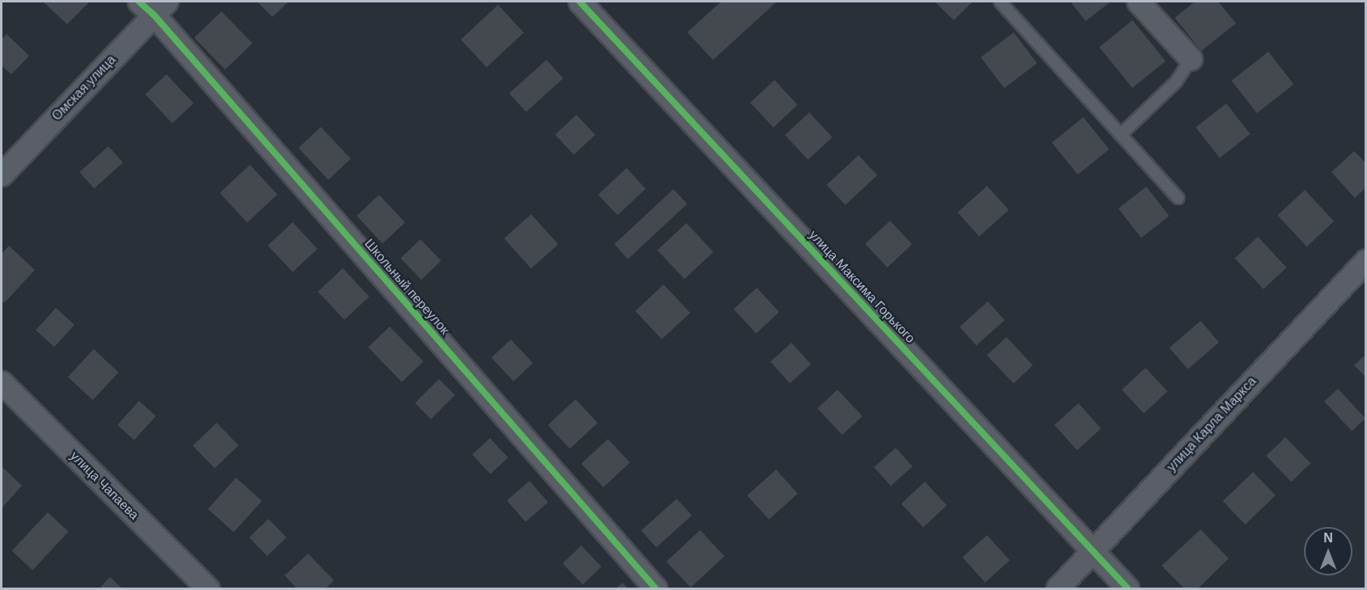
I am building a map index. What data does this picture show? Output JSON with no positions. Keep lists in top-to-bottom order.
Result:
{
  "streets": {
    "street": [
      "Омская улица",
      "Школьный переулок",
      "улица Максима Горького",
      "улица Карла Маркса",
      "улица Чапаева"
    ]
  },
  "crossings": [
    ["Омская улица", "Школьный переулок"],
    ["улица Максима Горького", "улица Карла Маркса"]
  ],
  "north": "top"
}
